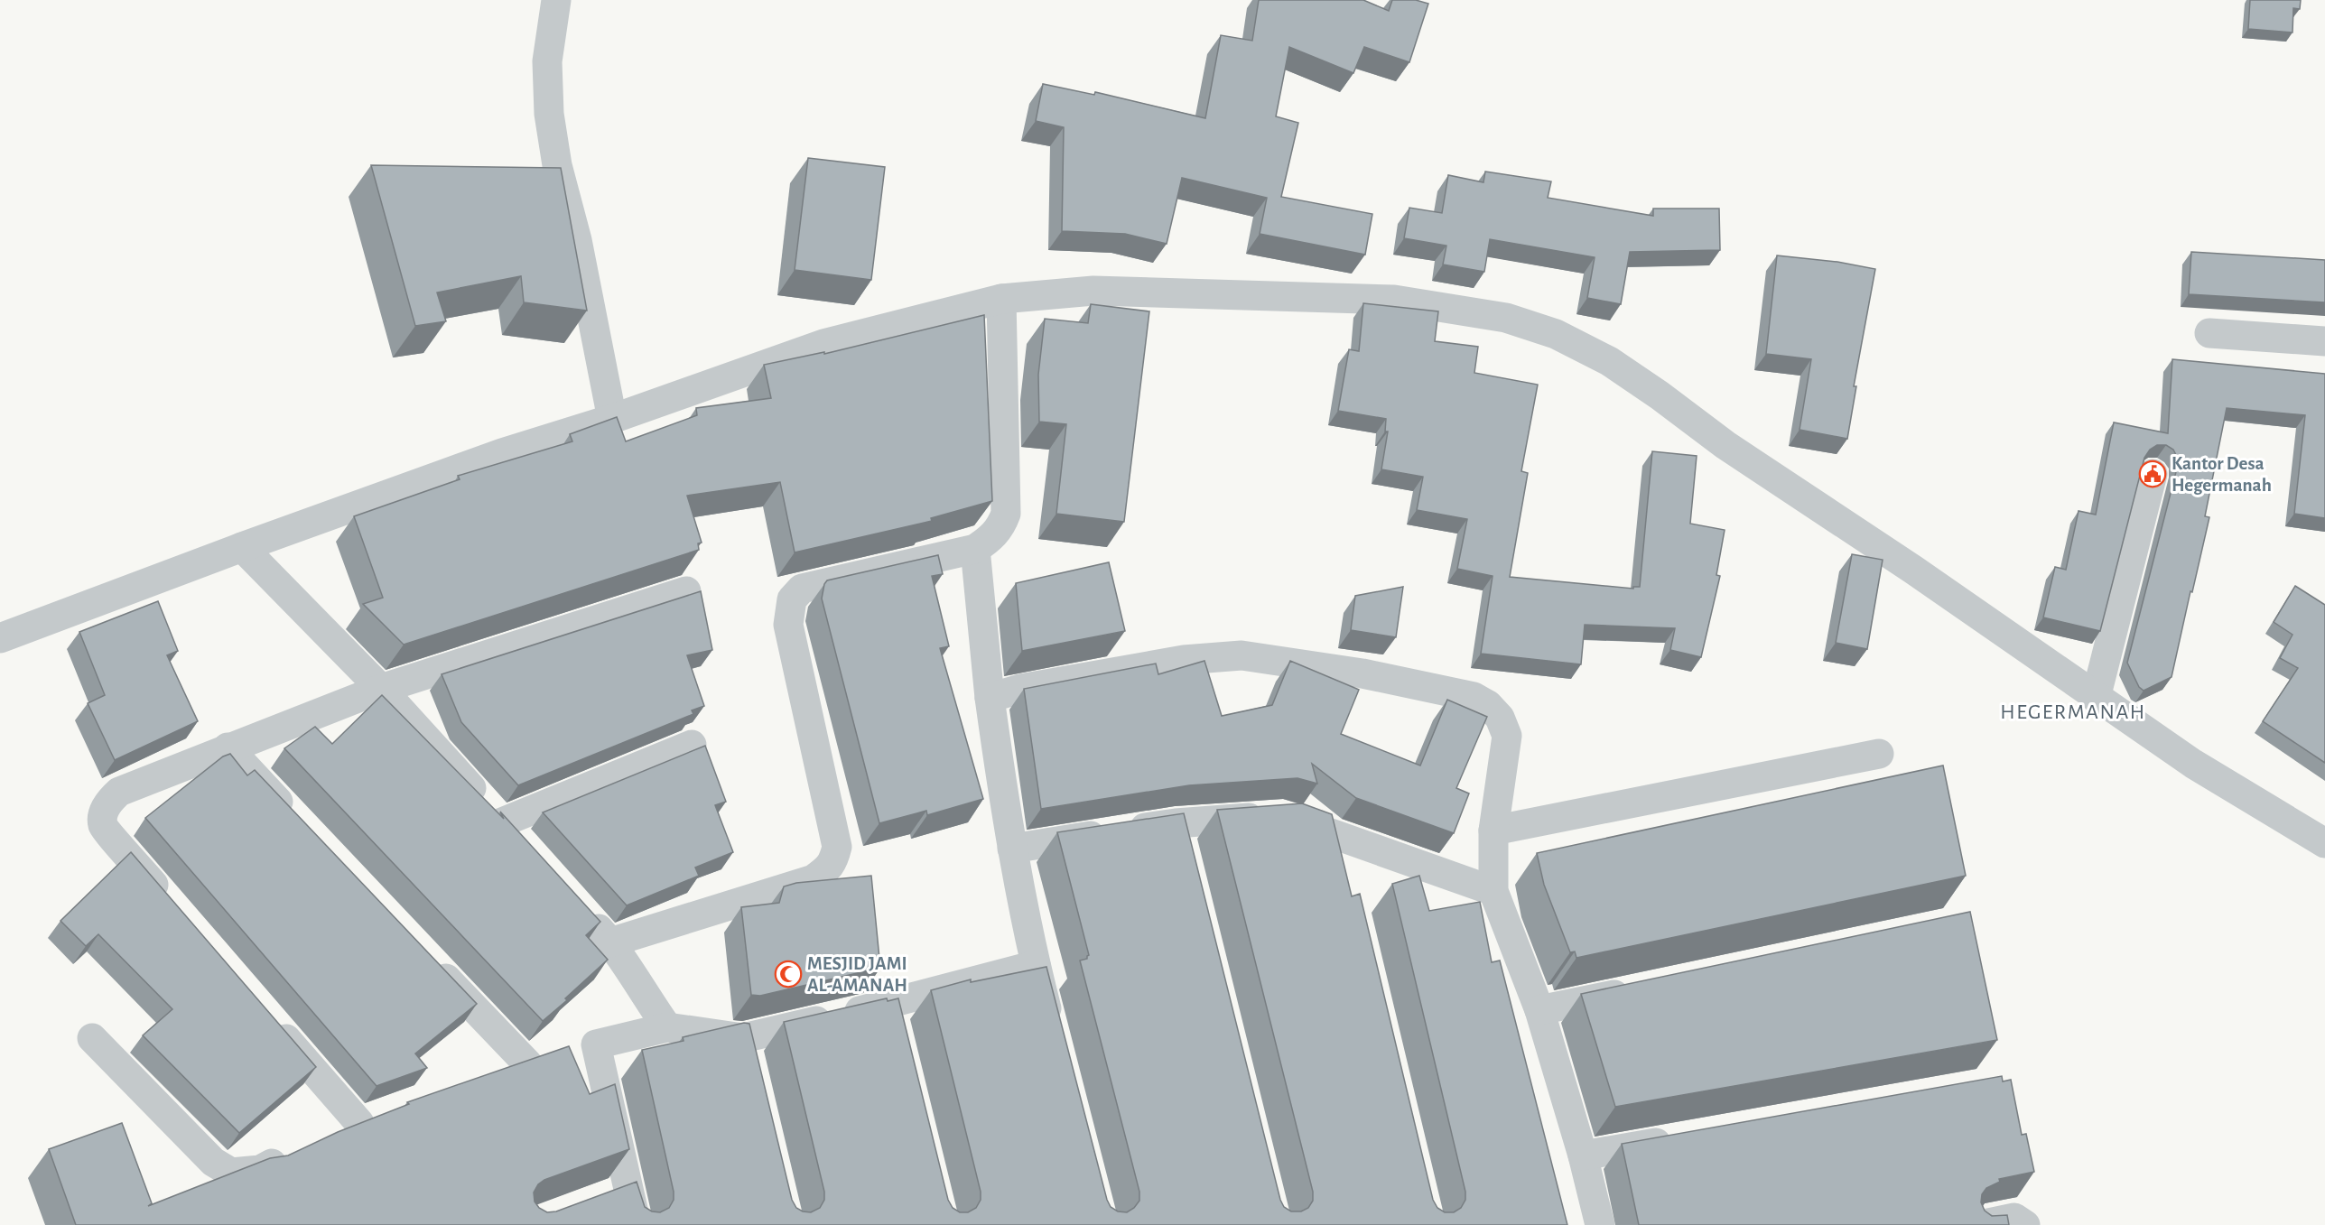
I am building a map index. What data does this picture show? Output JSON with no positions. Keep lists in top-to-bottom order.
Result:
{
  "districts": ["HEGERMANAH"],
  "places": {
    "public building": ["Kantor Desa Hegermanah"],
    "mosque": ["MESJID JAMI AL-AMANAH"]
  }
}
